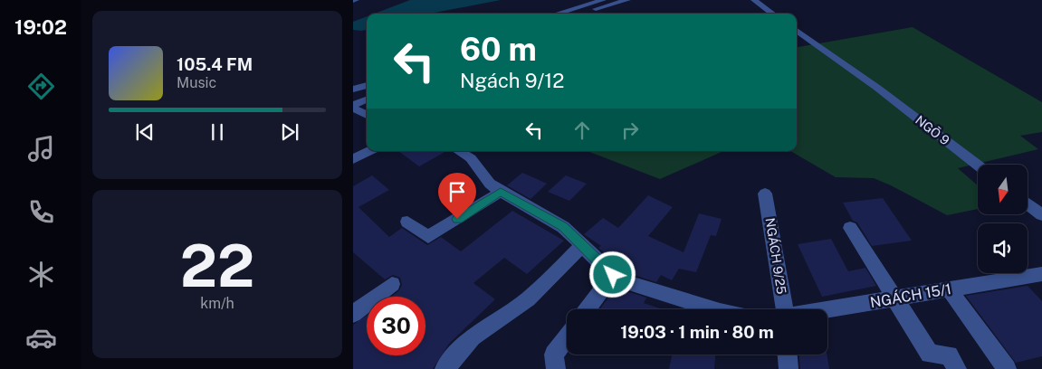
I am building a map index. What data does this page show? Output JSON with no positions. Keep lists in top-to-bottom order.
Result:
{
  "streets": {
    "street": ["NGÕ 9", "NGÁCH 9/25", "NGÁCH 15/1"]
  },
  "north": "bottom",
  "page": {
    "tabs": "19:02",
    "turn": ["60 m", "Ngách 9/12"],
    "song": ["105.4 FM", "Music"],
    "tile": ["22", "km/h"],
    "limit": "30",
    "trip": "19:03 · 1 min · 80 m"
  }
}
